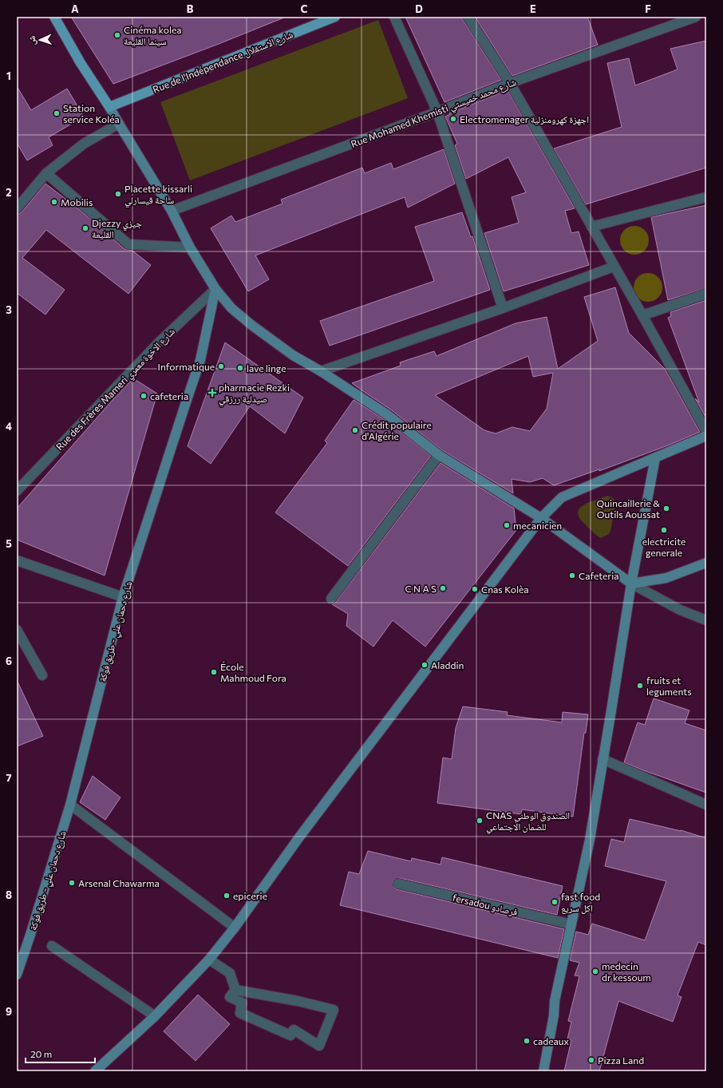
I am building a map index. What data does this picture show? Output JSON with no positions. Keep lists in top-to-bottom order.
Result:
{
  "streets": {
    "main road": ["Rue de l'Indépendance شارع الاستقلال", "شارع دحمان علي - طريق فوكة"],
    "street": ["Rue Mohamed Khemisti شارع محمد خميستي", "Rue des Frères Mameri شارع الاخوة معمري", "fersadou فرصادو"]
  },
  "crossings": [
    ["Rue des Frères Mameri شارع الاخوة معمري", "شارع دحمان علي - طريق فوكة"]
  ],
  "places": {
    "other": [
      "Cinéma kolea سينما القليعة",
      "Station service Koléa",
      "Electromenager اجهزة كهرومنزلية",
      "Placette kissarli ساحة قيسارلي",
      "Mobilis",
      "Djezzy جيزي القليعة",
      "Informatique",
      "lave linge",
      "cafeteria",
      "Crédit populaire d'Algérie",
      "Quincaillerie & Outils Aoussat",
      "mecanicien",
      "electricite generale",
      "Cafeteria",
      "C N A S",
      "Cnas Kolèa",
      "Aladdin",
      "École Mahmoud Fora",
      "fruits et leguments",
      "CNAS الصندوق الوطني للضمان الاجتماعي",
      "Arsenal Chawarma",
      "epicerie",
      "fast food اكل سريع",
      "medecin dr kessoum",
      "cadeaux",
      "Pizza Land"
    ],
    "health": ["pharmacie Rezki صيدلية ررزقي"]
  },
  "scale_bar": "20 m",
  "north": "left",
  "grid": {
    "columns": [
      "A",
      "B",
      "C",
      "D",
      "E",
      "F"
    ],
    "rows": [
      "1",
      "2",
      "3",
      "4",
      "5",
      "6",
      "7",
      "8",
      "9"
    ]
  }
}
